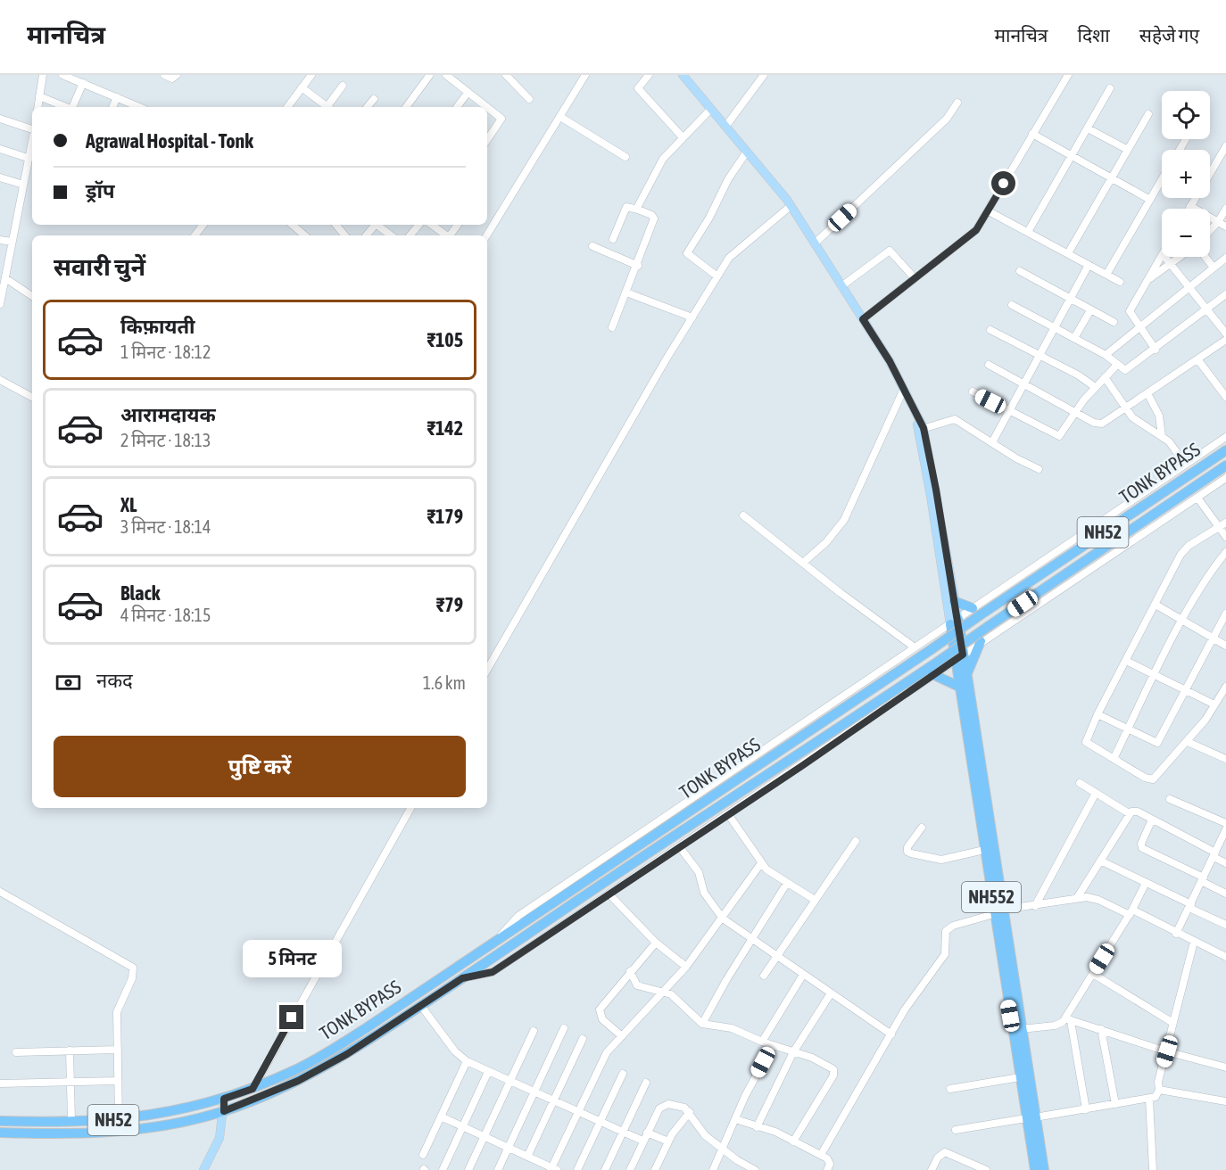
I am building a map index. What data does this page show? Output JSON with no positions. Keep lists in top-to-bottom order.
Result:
{
  "streets": {
    "highway": ["TONK BYPASS", "NH52", "NH552"]
  },
  "crossings": [
    ["TONK BYPASS", "NH52"]
  ],
  "page": {
    "header": "मानचित्र",
    "nav": ["मानचित्र", "दिशा", "सहेजे गए"],
    "map_buttons": ["+", "−"],
    "banner": ["Agrawal Hospital - Tonk", "ड्रॉप"],
    "heading": "सवारी चुनें",
    "list": [
      {
        "name": "किफ़ायती",
        "note": "1 मिनट · 18:12",
        "value": "₹105"
      },
      {
        "name": "आरामदायक",
        "note": "2 मिनट · 18:13",
        "value": "₹142"
      },
      {
        "name": "XL",
        "note": "3 मिनट · 18:14",
        "value": "₹179"
      },
      {
        "name": "Black",
        "note": "4 मिनट · 18:15",
        "value": "₹79"
      }
    ],
    "pay": ["नकद", "1.6 km"],
    "buttons": "पुष्टि करें",
    "bubble": "5 मिनट"
  }
}
